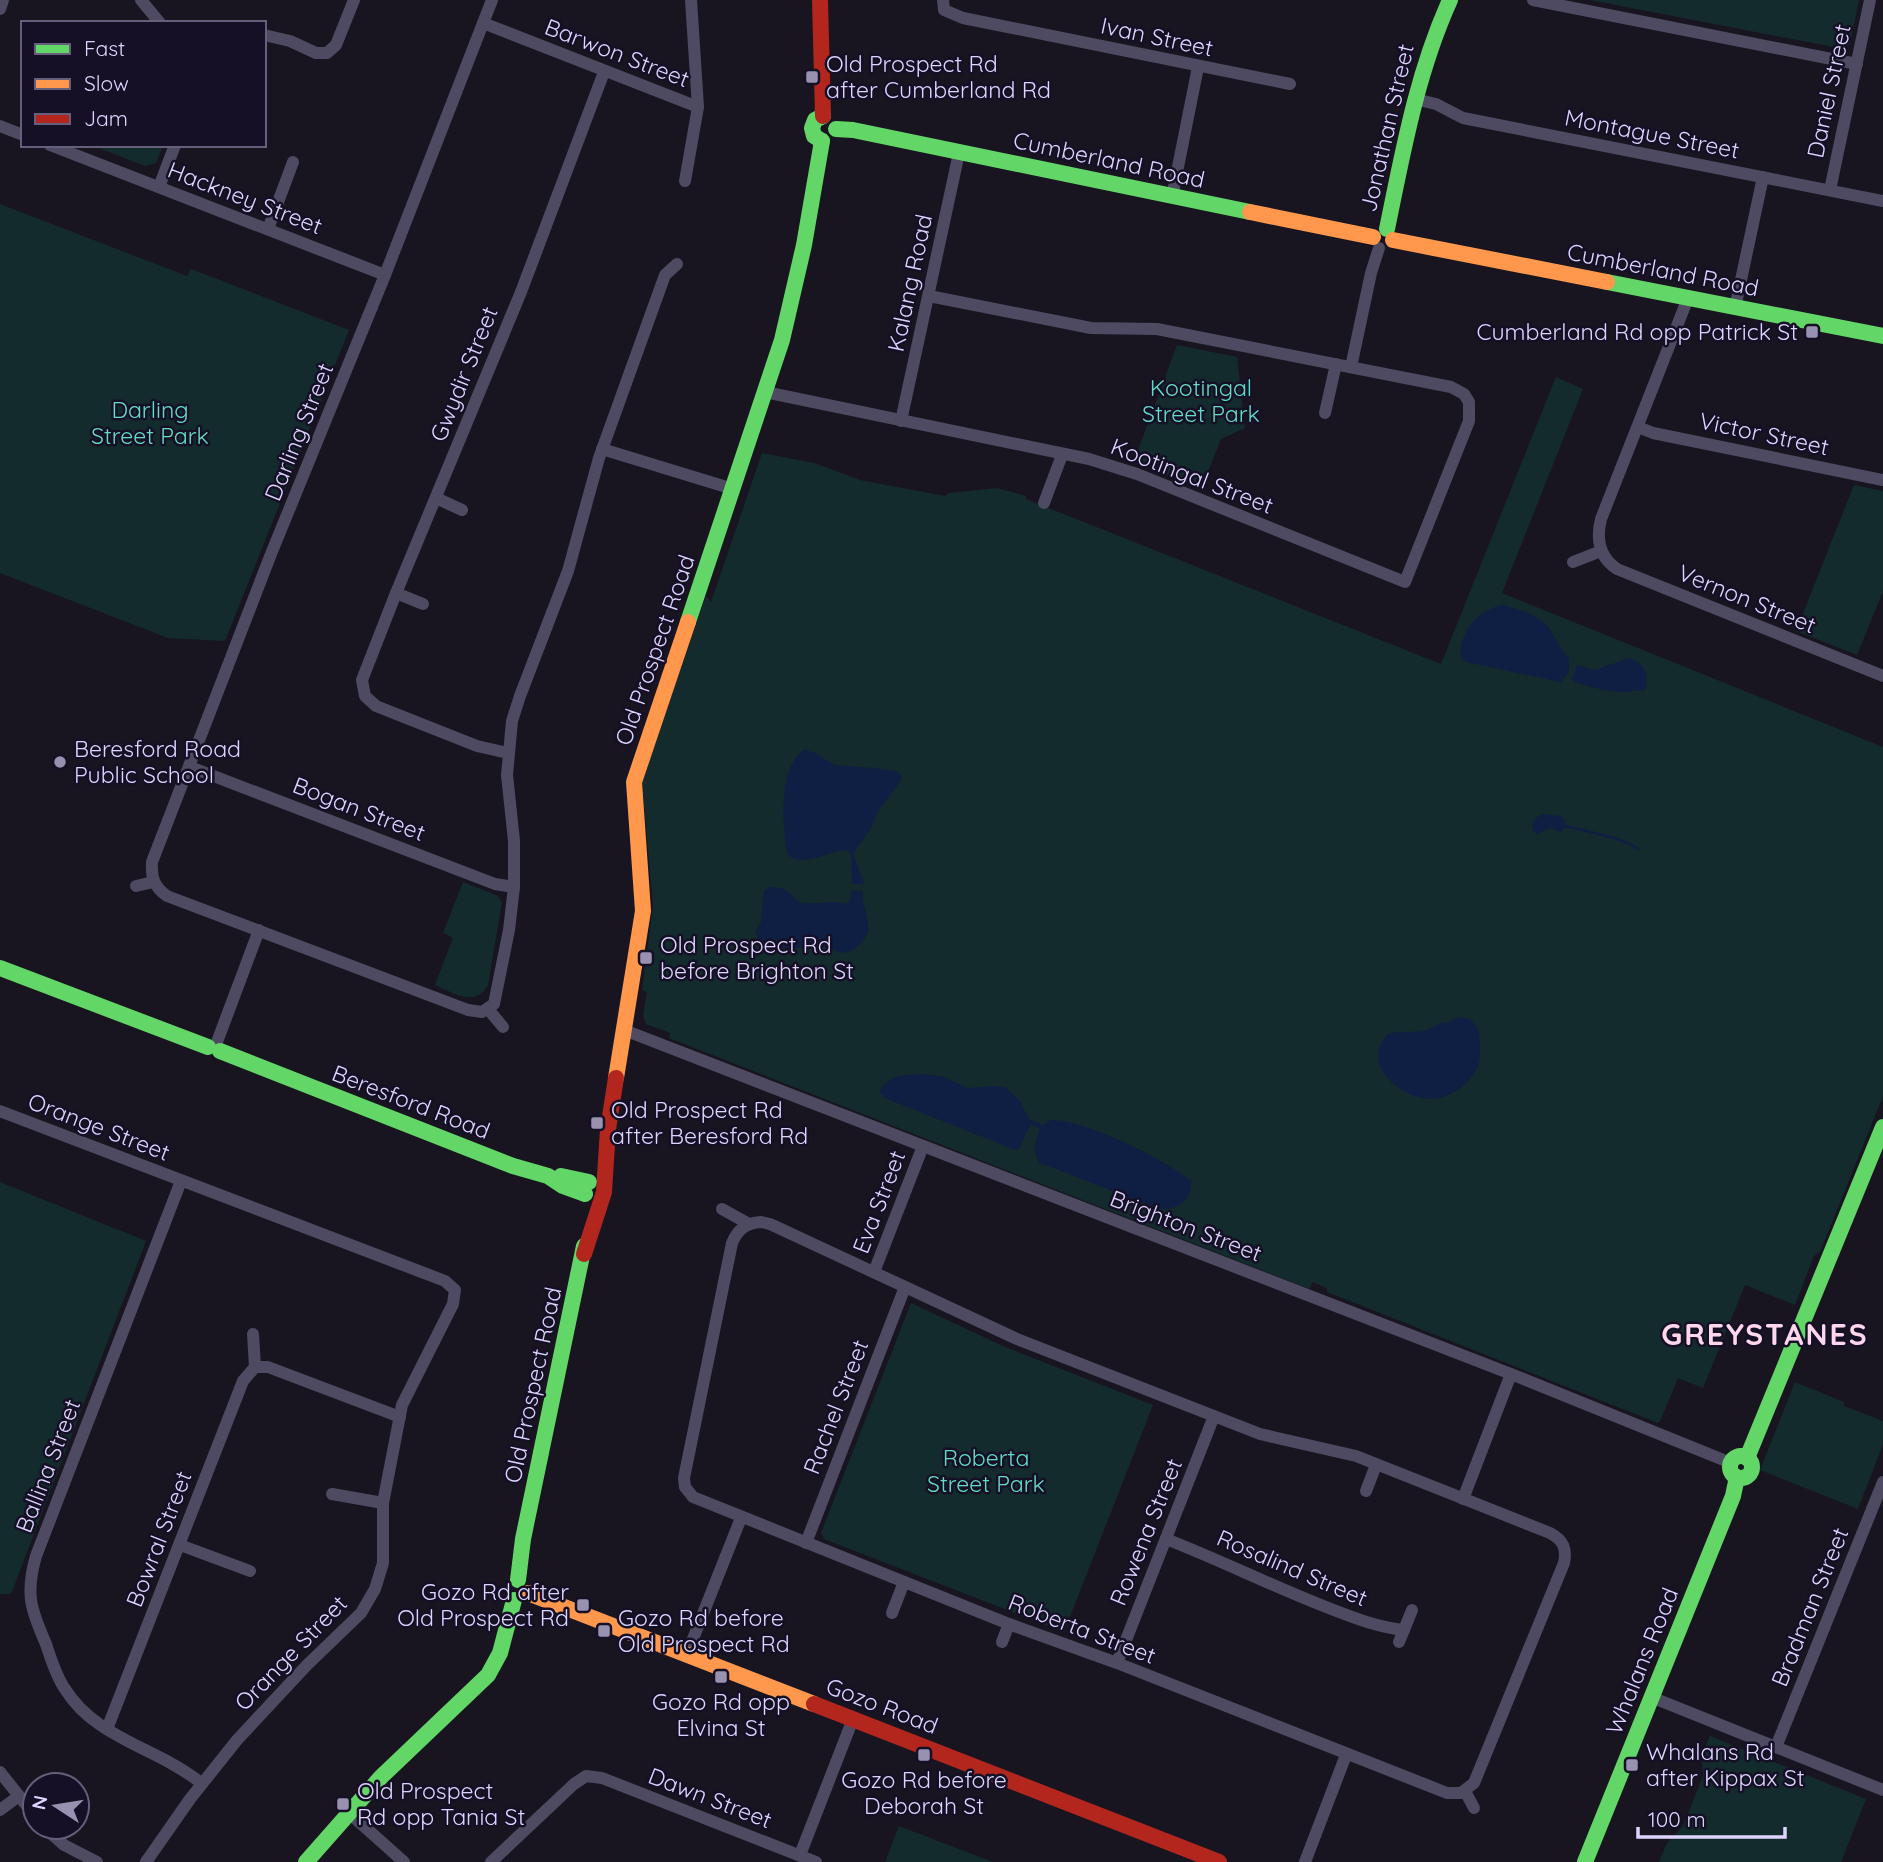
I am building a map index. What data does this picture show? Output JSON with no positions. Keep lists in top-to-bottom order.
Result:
{
  "streets": {
    "street": [
      "Ivan Street",
      "Barwon Street",
      "Daniel Street",
      "Jonathan Street",
      "Montague Street",
      "Cumberland Road",
      "Hackney Street",
      "Kalang Road",
      "Gwydir Street",
      "Darling Street",
      "Victor Street",
      "Kootingal Street",
      "Vernon Street",
      "Old Prospect Road",
      "Bogan Street",
      "Beresford Road",
      "Orange Street",
      "Eva Street",
      "Brighton Street",
      "Rachel Street",
      "Ballina Street",
      "Rowena Street",
      "Bowral Street",
      "Rosalind Street",
      "Bradman Street",
      "Roberta Street",
      "Whalans Road",
      "Gozo Road",
      "Dawn Street"
    ]
  },
  "crossings": [
    ["Barwon Street", "Gwydir Street"],
    ["Barwon Street", "Darling Street"],
    ["Daniel Street", "Montague Street"],
    ["Jonathan Street", "Montague Street"],
    ["Jonathan Street", "Cumberland Road"],
    ["Cumberland Road", "Kalang Road"],
    ["Cumberland Road", "Old Prospect Road"],
    ["Hackney Street", "Darling Street"],
    ["Kalang Road", "Kootingal Street"],
    ["Darling Street", "Bogan Street"],
    ["Kootingal Street", "Old Prospect Road"],
    ["Old Prospect Road", "Beresford Road"],
    ["Old Prospect Road", "Brighton Street"],
    ["Old Prospect Road", "Gozo Road"],
    ["Orange Street", "Ballina Street"],
    ["Eva Street", "Brighton Street"],
    ["Brighton Street", "Whalans Road"],
    ["Rachel Street", "Roberta Street"],
    ["Ballina Street", "Bowral Street"],
    ["Rowena Street", "Rosalind Street"],
    ["Rowena Street", "Roberta Street"]
  ],
  "districts": ["GREYSTANES"],
  "parks": ["Kootingal Street Park", "Darling Street Park", "Roberta Street Park"],
  "places": {
    "transit": [
      "Old Prospect Rd after Cumberland Rd",
      "Cumberland Rd opp Patrick St",
      "Old Prospect Rd before Brighton St",
      "Old Prospect Rd after Beresford Rd",
      "Gozo Rd after Old Prospect Rd",
      "Gozo Rd before Old Prospect Rd",
      "Gozo Rd opp Elvina St",
      "Gozo Rd before Deborah St",
      "Whalans Rd after Kippax St",
      "Old Prospect Rd opp Tania St"
    ],
    "other": ["Beresford Road Public School"]
  },
  "legend": ["Fast", "Slow", "Jam"],
  "scale_bar": "100 m",
  "north": "left"
}
